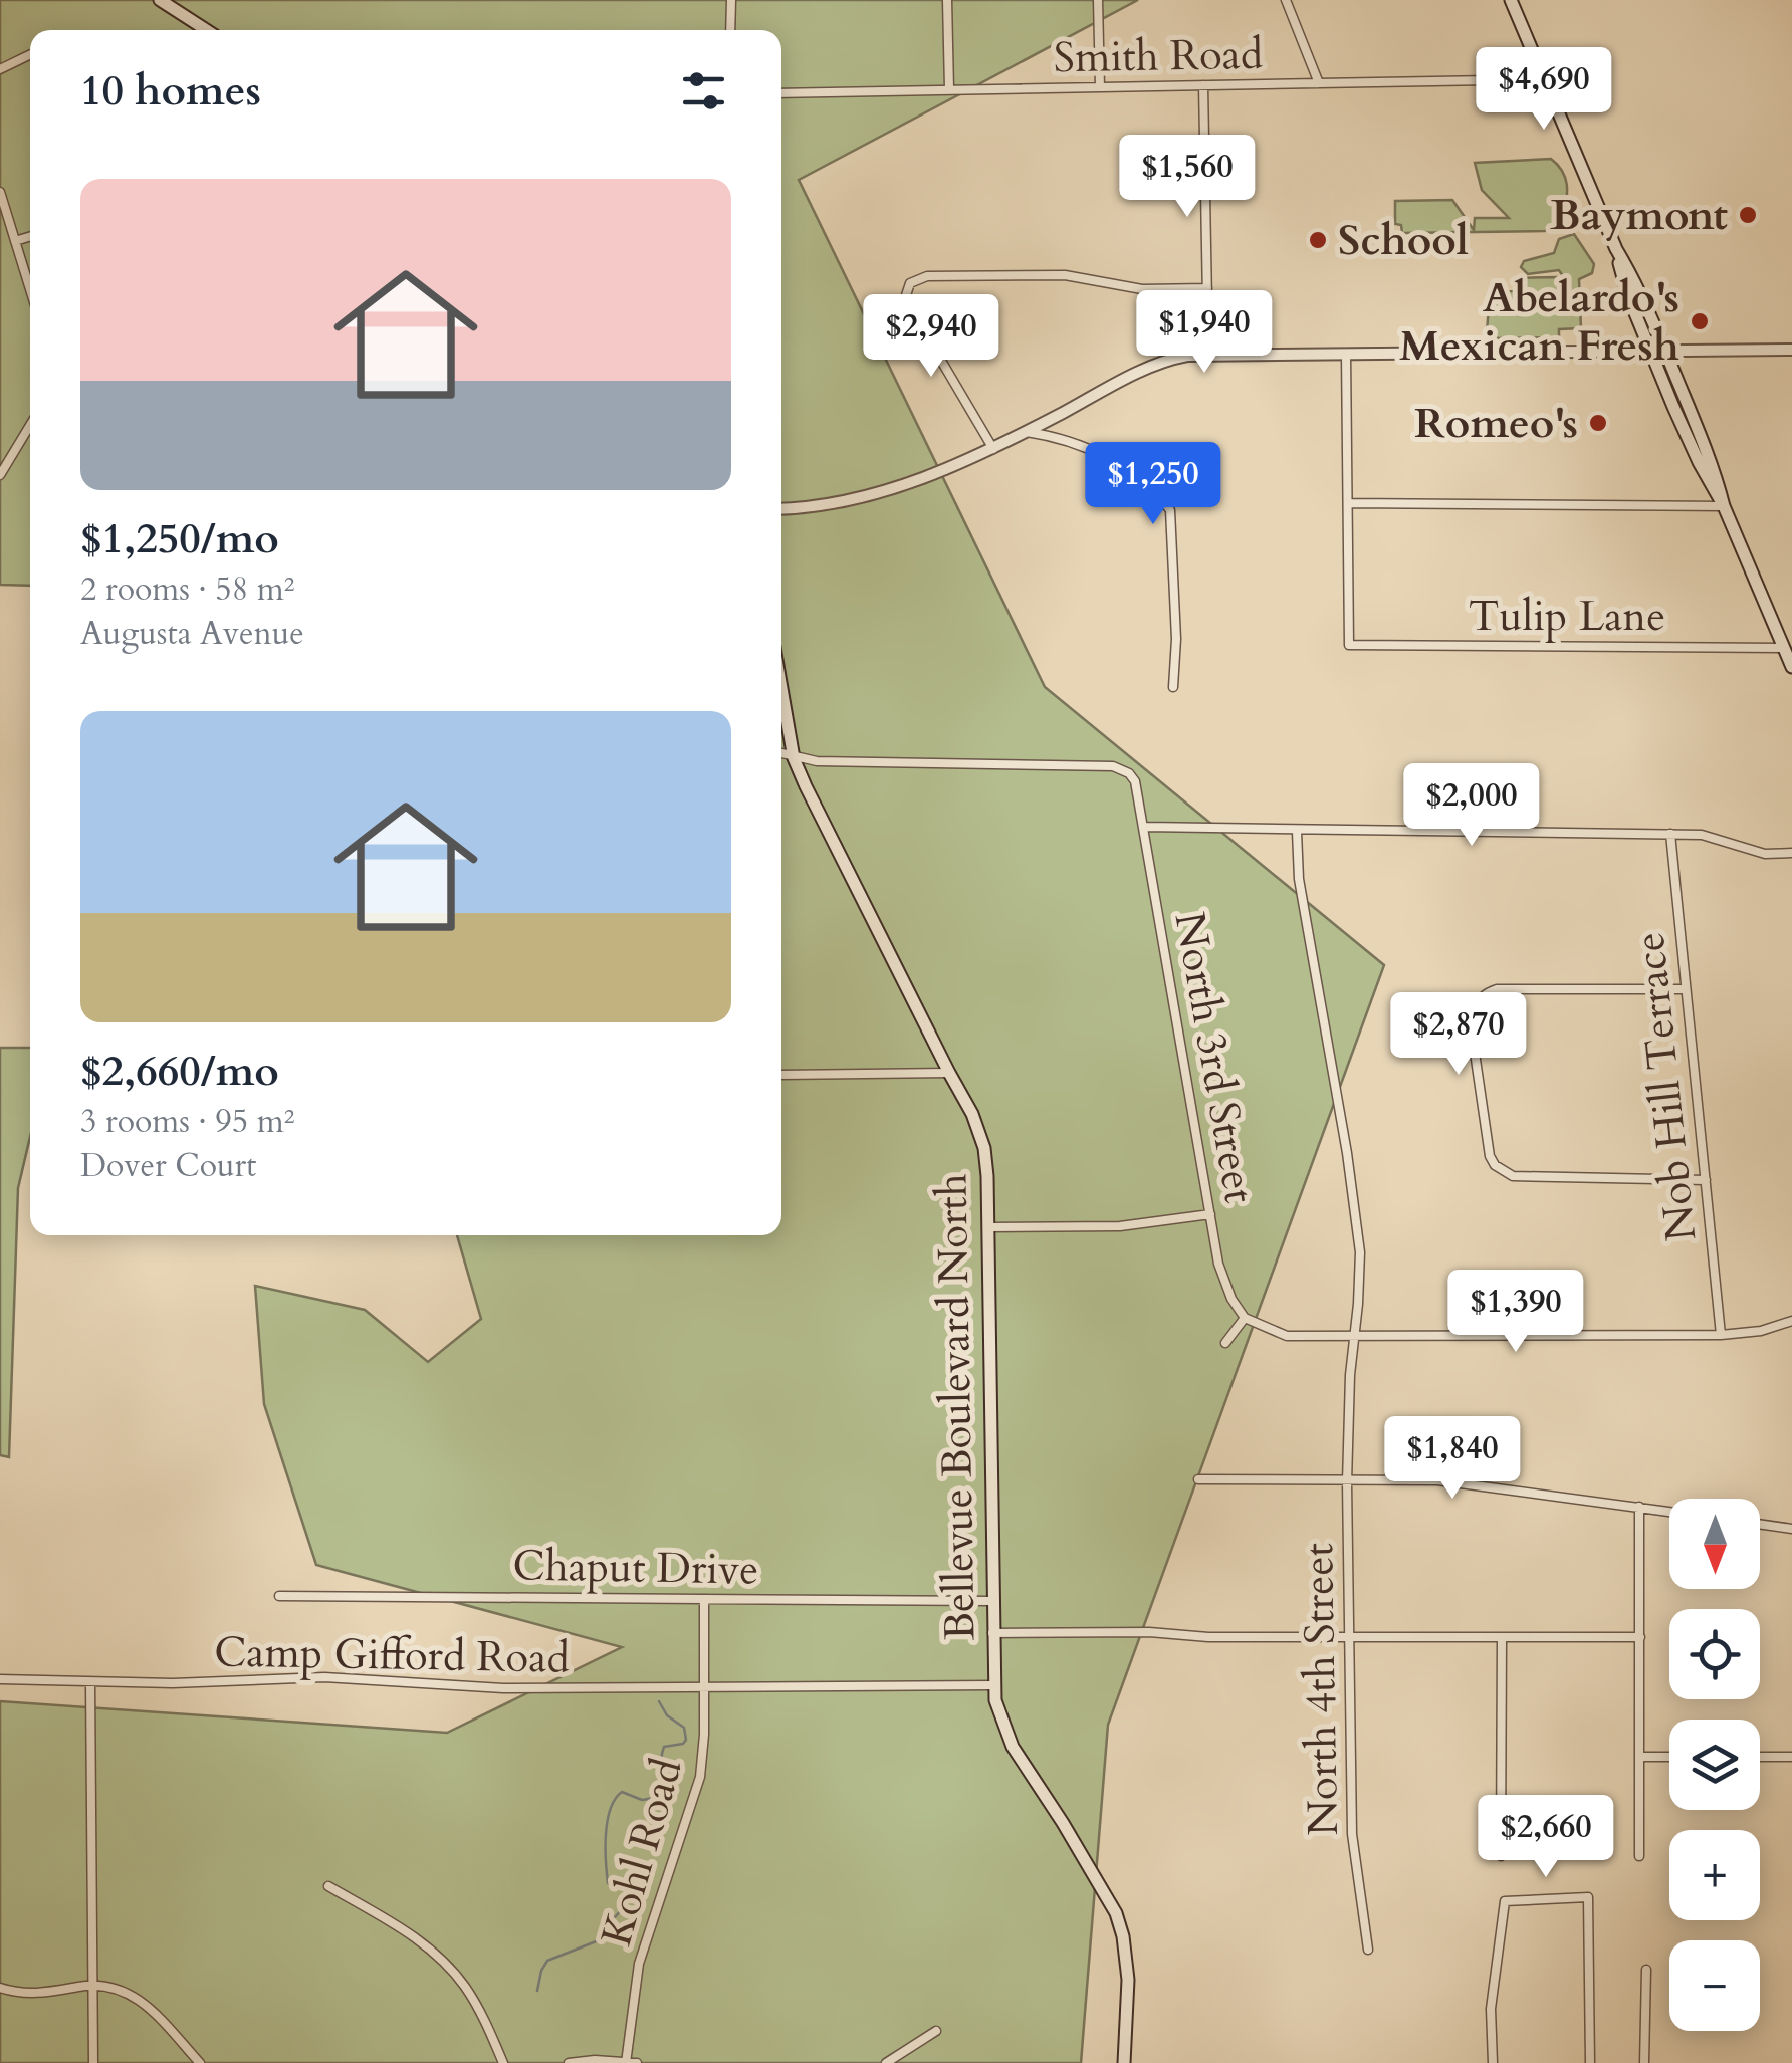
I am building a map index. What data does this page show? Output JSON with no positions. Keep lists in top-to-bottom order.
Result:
{
  "streets": {
    "main road": ["Bellevue Boulevard North"],
    "street": [
      "Smith Road",
      "Tulip Lane",
      "North 3rd Street",
      "Nob Hill Terrace",
      "Chaput Drive",
      "Camp Gifford Road",
      "North 4th Street",
      "Kohl Road"
    ]
  },
  "crossings": [
    ["North 3rd Street", "Bellevue Boulevard North"],
    ["Bellevue Boulevard North", "Chaput Drive"],
    ["Bellevue Boulevard North", "Camp Gifford Road"],
    ["Chaput Drive", "Kohl Road"],
    ["Camp Gifford Road", "Kohl Road"]
  ],
  "places": [
    "Baymont",
    "School",
    "Abelardo's Mexican Fresh",
    "Romeo's"
  ],
  "north": "bottom",
  "page": {
    "heading": "10 homes",
    "price": [
      "$4,690",
      "$1,560",
      "$1,940",
      "$2,940",
      "$1,250",
      "$2,000",
      "$2,870",
      "$1,390",
      "$1,840",
      "$2,660"
    ],
    "list": [
      {
        "name": "$1,250/mo",
        "note": "2 rooms · 58 m² · Augusta Avenue"
      },
      {
        "name": "$2,660/mo",
        "note": "3 rooms · 95 m² · Dover Court"
      }
    ],
    "map_buttons": ["+", "−"]
  }
}
